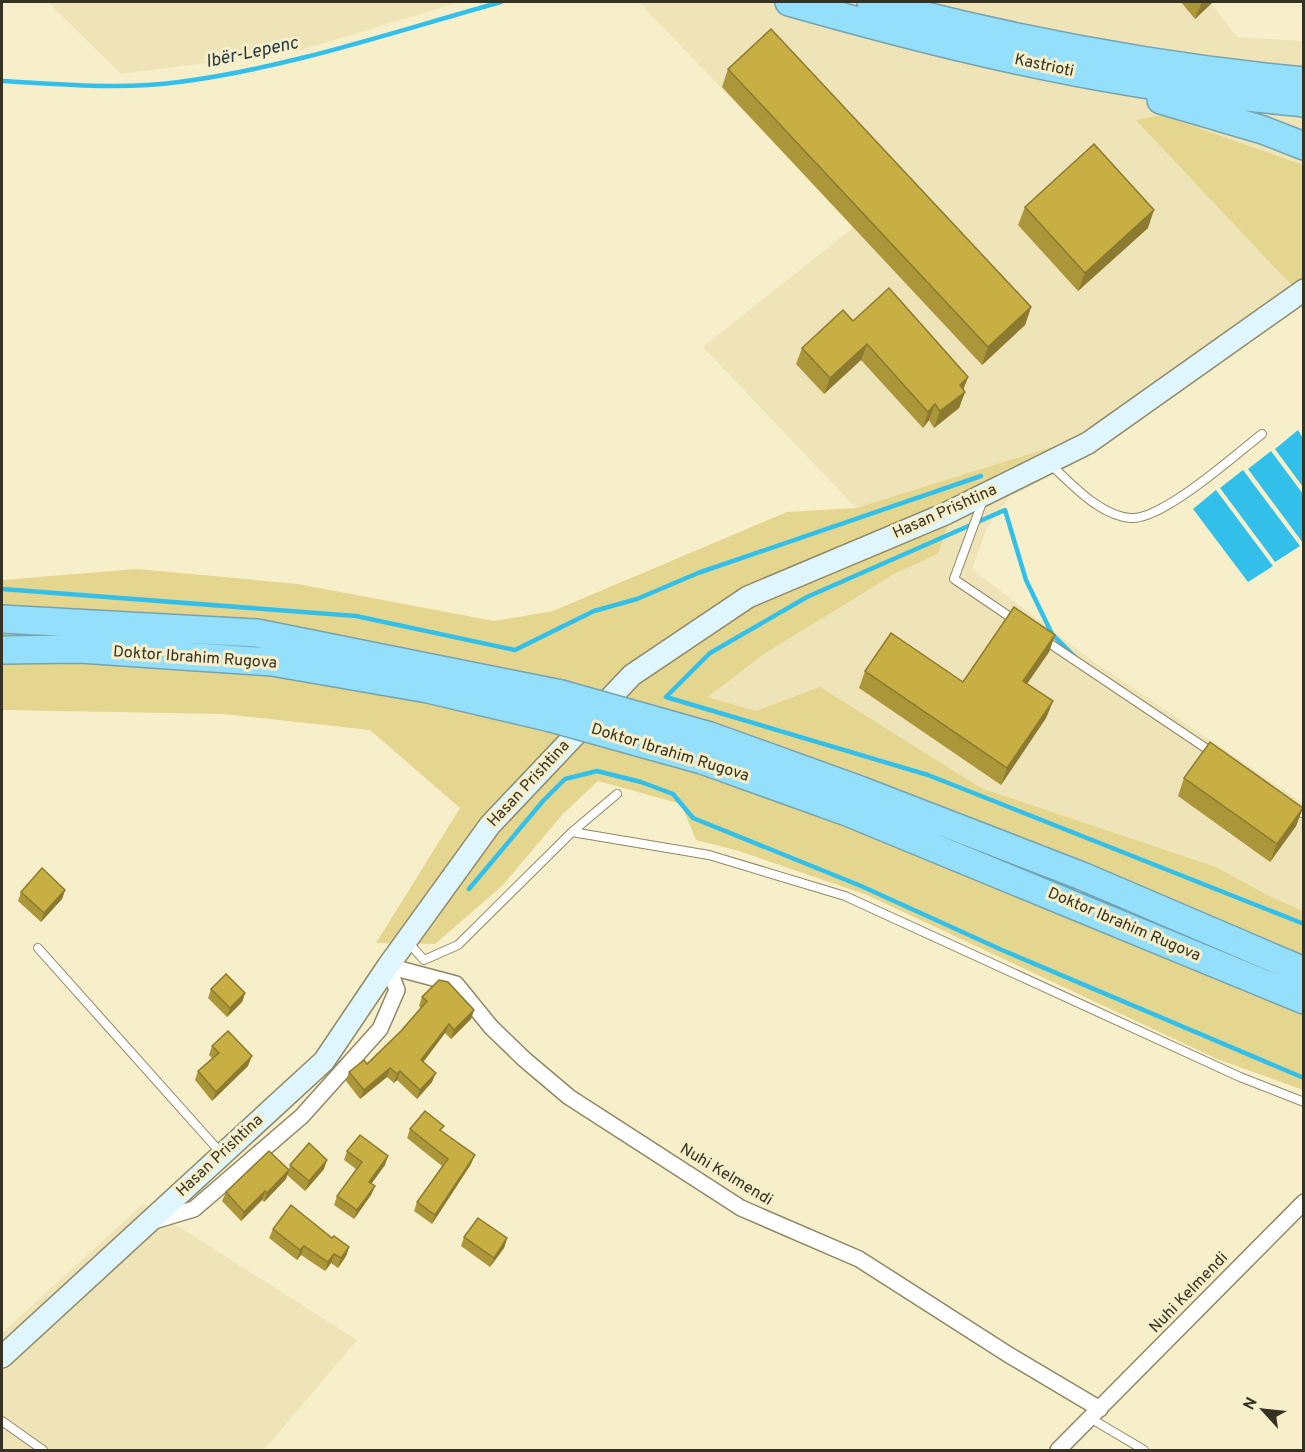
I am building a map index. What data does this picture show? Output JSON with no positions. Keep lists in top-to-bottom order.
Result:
{
  "streets": {
    "highway": ["Kastrioti", "Doktor Ibrahim Rugova"],
    "main road": ["Hasan Prishtina"],
    "street": ["Nuhi Kelmendi"]
  },
  "crossings": [
    ["Hasan Prishtina", "Nuhi Kelmendi"]
  ],
  "water": ["Ibër-Lepenc"],
  "north": "top left"
}
